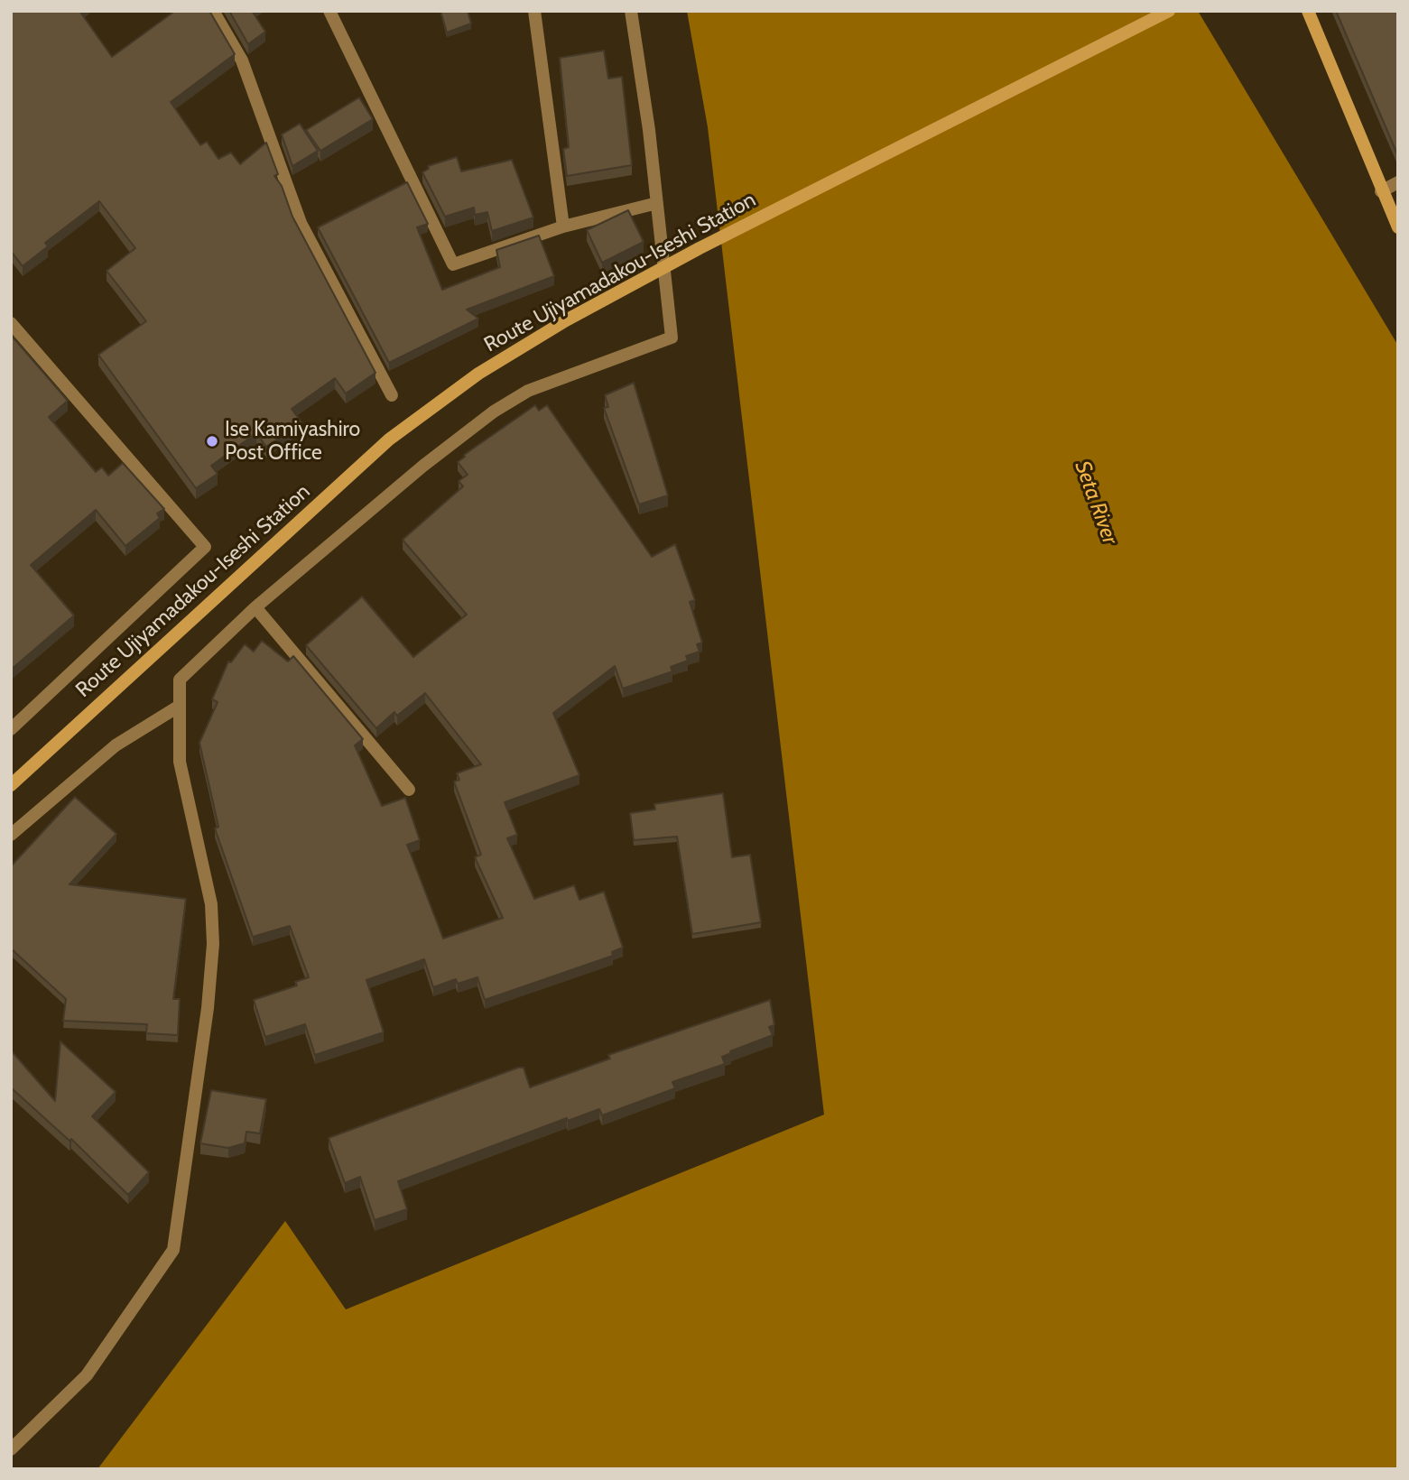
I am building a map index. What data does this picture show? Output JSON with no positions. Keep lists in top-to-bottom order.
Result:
{
  "streets": {
    "main road": ["Route Ujiyamadakou-Iseshi Station"]
  },
  "water": ["Seta River"],
  "places": ["Ise Kamiyashiro Post Office"]
}
